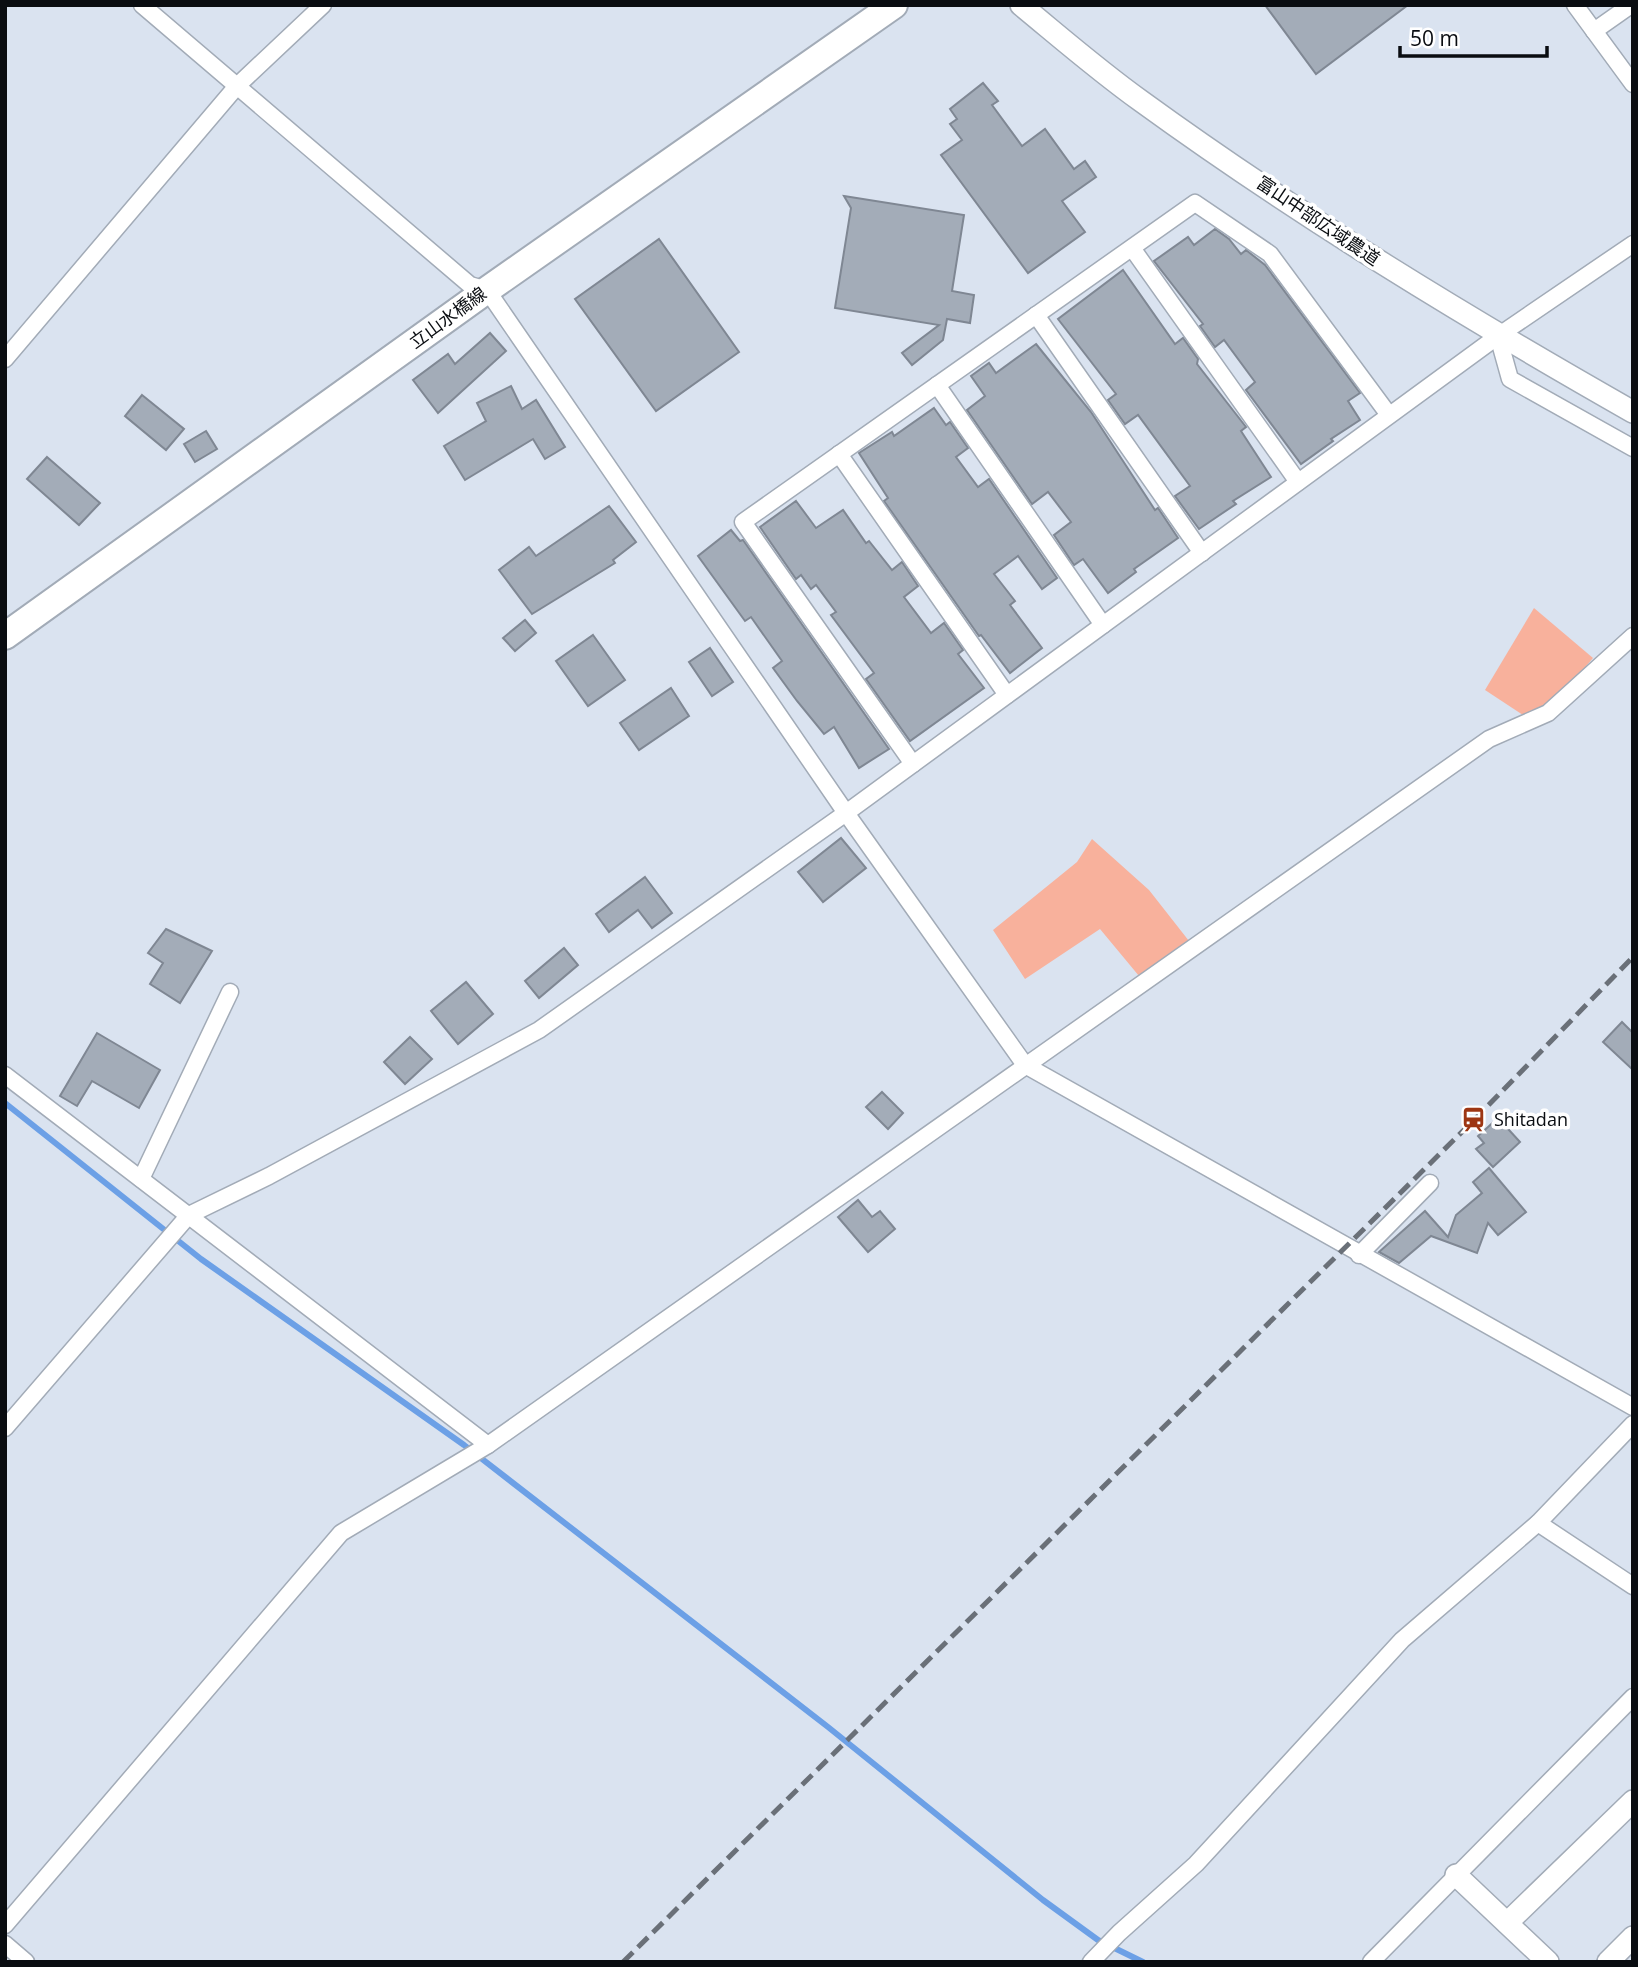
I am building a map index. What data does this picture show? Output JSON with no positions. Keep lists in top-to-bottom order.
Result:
{
  "streets": {
    "main road": ["立山水橋線"],
    "street": ["富山中部広域農道"]
  },
  "places": {
    "station": ["Shitadan"]
  },
  "scale_bar": "50 m"
}
